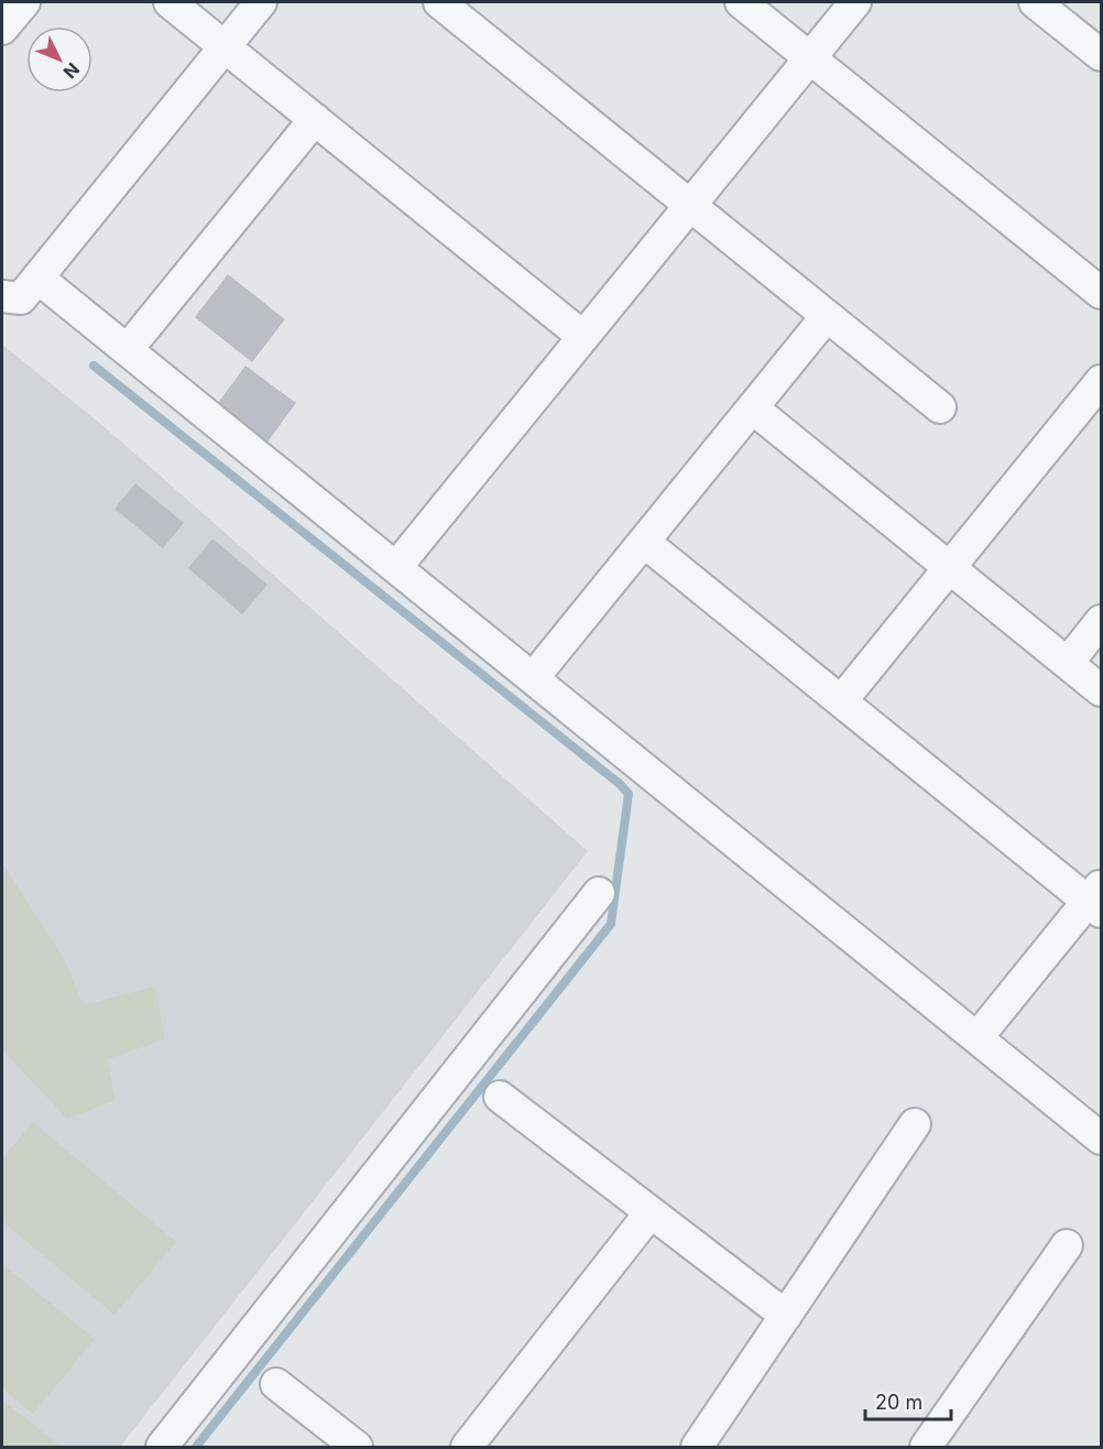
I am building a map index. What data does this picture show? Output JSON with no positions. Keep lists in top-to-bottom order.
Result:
{
  "scale_bar": "20 m",
  "north": "bottom right"
}
